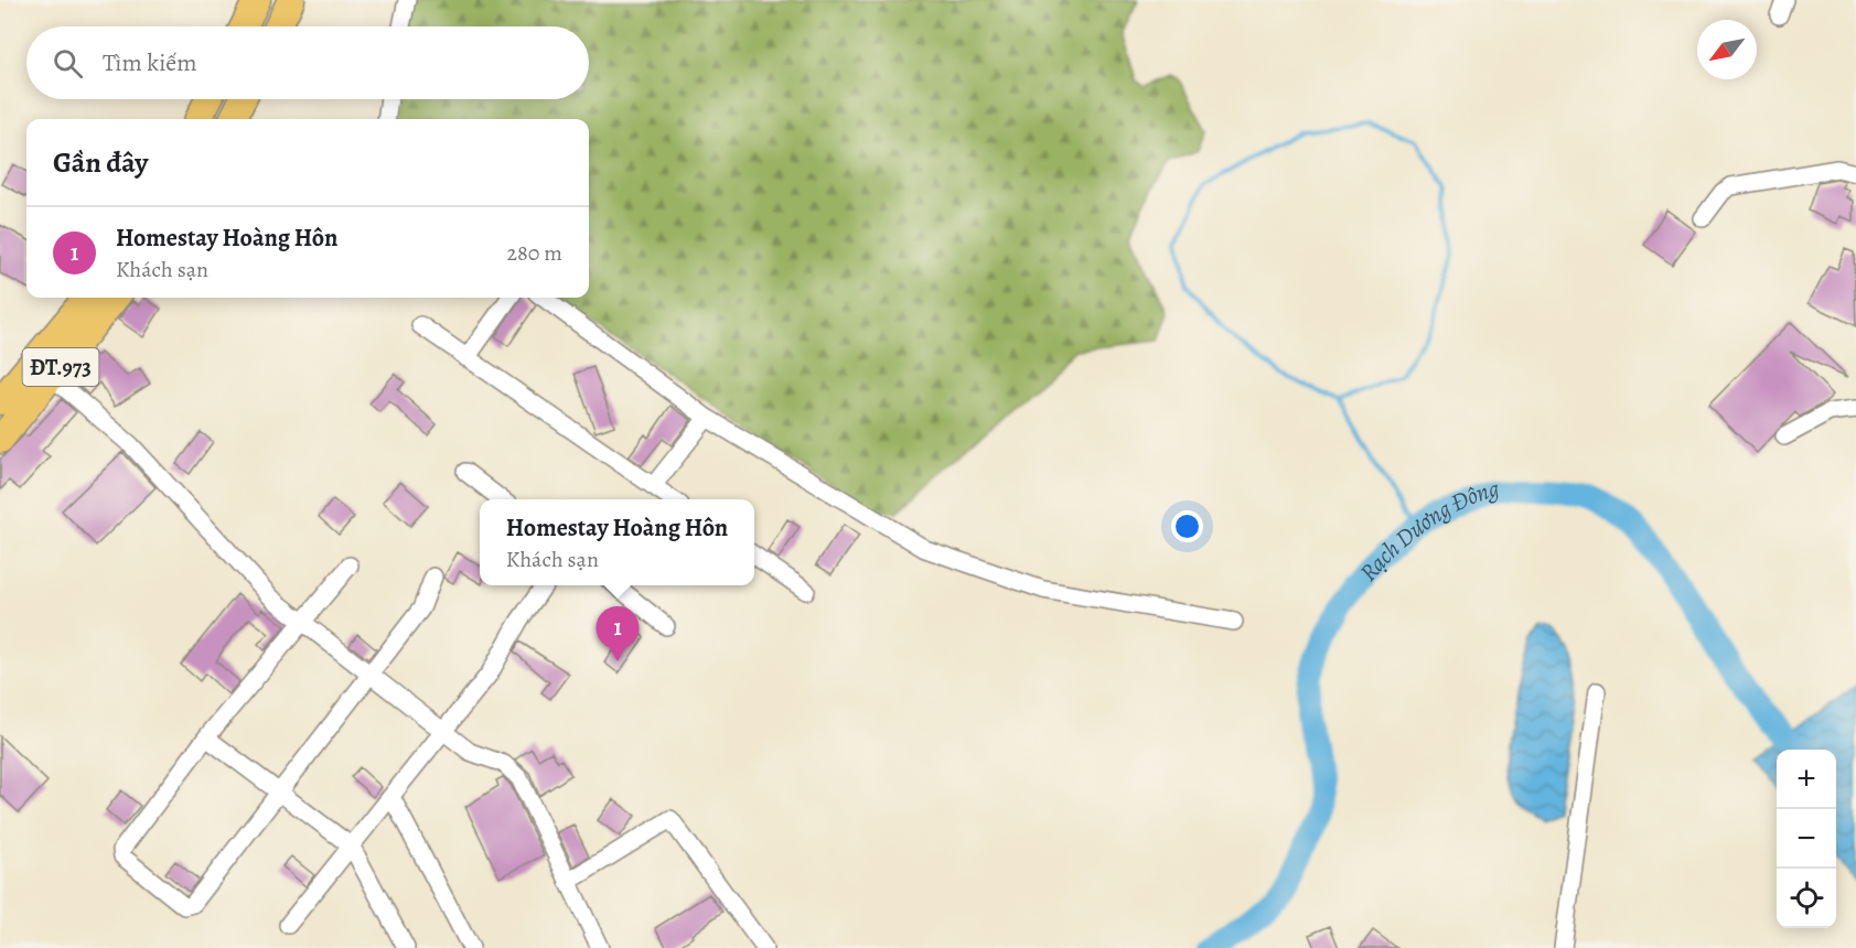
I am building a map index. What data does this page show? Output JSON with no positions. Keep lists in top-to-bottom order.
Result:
{
  "streets": {
    "main road": ["ĐT.973"]
  },
  "water": ["Rạch Dương Đông"],
  "north": "bottom left",
  "page": {
    "search": "Tìm kiếm",
    "heading": "Gần đây",
    "list": [
      {
        "mark": "1",
        "name": "Homestay Hoàng Hôn",
        "note": "Khách sạn",
        "value": "280 m"
      }
    ],
    "popup": ["Homestay Hoàng Hôn", "Khách sạn"],
    "pins": "1",
    "map_buttons": ["+", "−"]
  }
}
